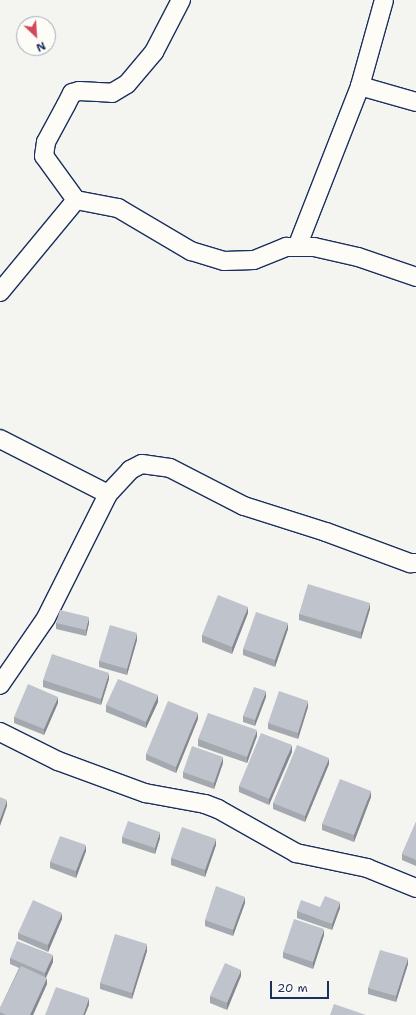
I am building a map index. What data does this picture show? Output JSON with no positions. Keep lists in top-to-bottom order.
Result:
{
  "scale_bar": "20 m",
  "north": "bottom right"
}
